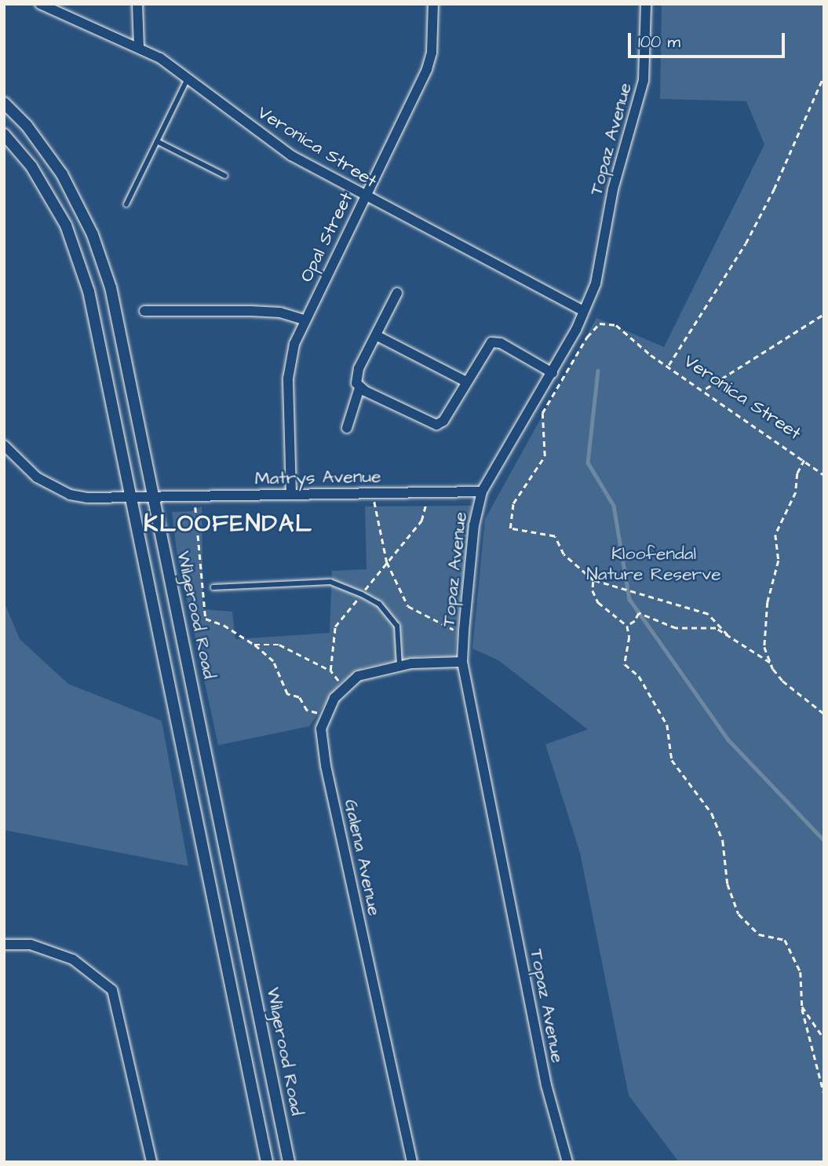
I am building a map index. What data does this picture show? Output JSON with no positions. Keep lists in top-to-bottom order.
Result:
{
  "streets": {
    "street": [
      "Topaz Avenue",
      "Veronica Street",
      "Opal Street",
      "Matrys Avenue",
      "Wilgerood Road",
      "Galena Avenue"
    ]
  },
  "crossings": [
    ["Topaz Avenue", "Veronica Street"],
    ["Topaz Avenue", "Matrys Avenue"],
    ["Topaz Avenue", "Galena Avenue"],
    ["Veronica Street", "Opal Street"],
    ["Opal Street", "Matrys Avenue"],
    ["Matrys Avenue", "Wilgerood Road"]
  ],
  "districts": ["KLOOFENDAL"],
  "parks": ["Kloofendal Nature Reserve"],
  "scale_bar": "100 m"
}
